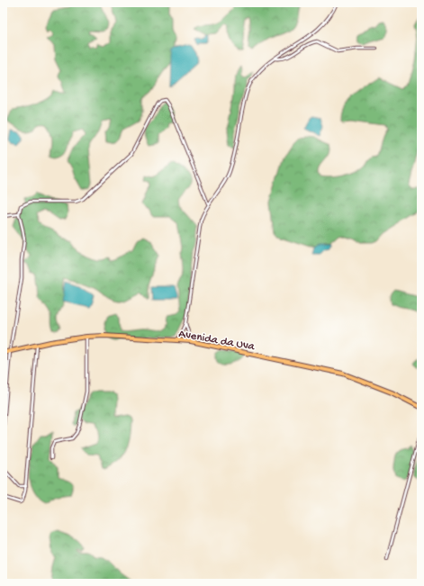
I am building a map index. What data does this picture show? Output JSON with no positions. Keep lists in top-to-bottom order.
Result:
{
  "streets": {
    "main road": ["Avenida da Uva"]
  }
}
